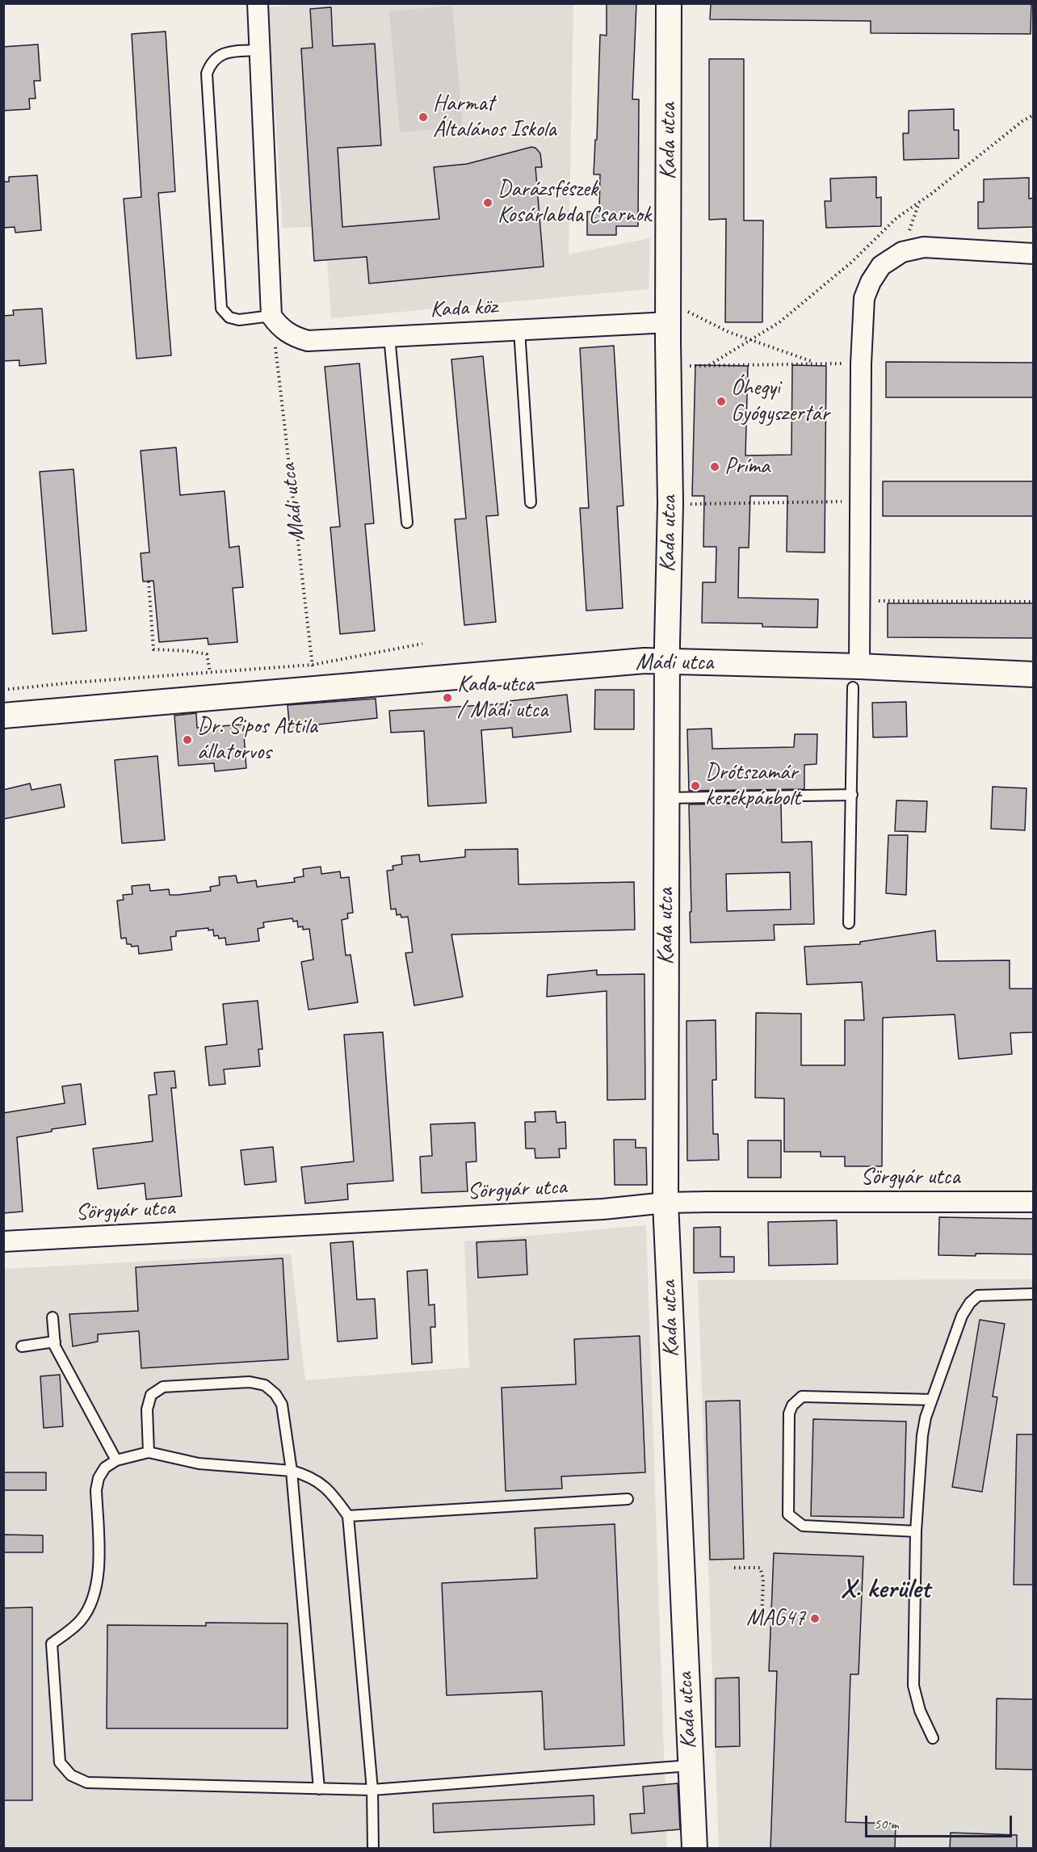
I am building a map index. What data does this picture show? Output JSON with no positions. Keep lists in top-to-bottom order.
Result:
{
  "streets": {
    "street": [
      "Kada utca",
      "Kada köz",
      "Mádi utca",
      "Sörgyár utca"
    ]
  },
  "crossings": [
    ["Kada utca", "Kada köz"],
    ["Kada utca", "Mádi utca"],
    ["Kada utca", "Sörgyár utca"],
    ["Kada köz", "Mádi utca"]
  ],
  "districts": ["X. kerület"],
  "places": [
    "Harmat Általános Iskola",
    "Darázsfészek Kosárlabda Csarnok",
    "Óhegyi Gyógyszertár",
    "Príma",
    "Kada utca / Mádi utca",
    "Dr. Sipos Attila állatorvos",
    "Drótszamár kerékpárbolt",
    "MAG47"
  ],
  "scale_bar": "50 m"
}
